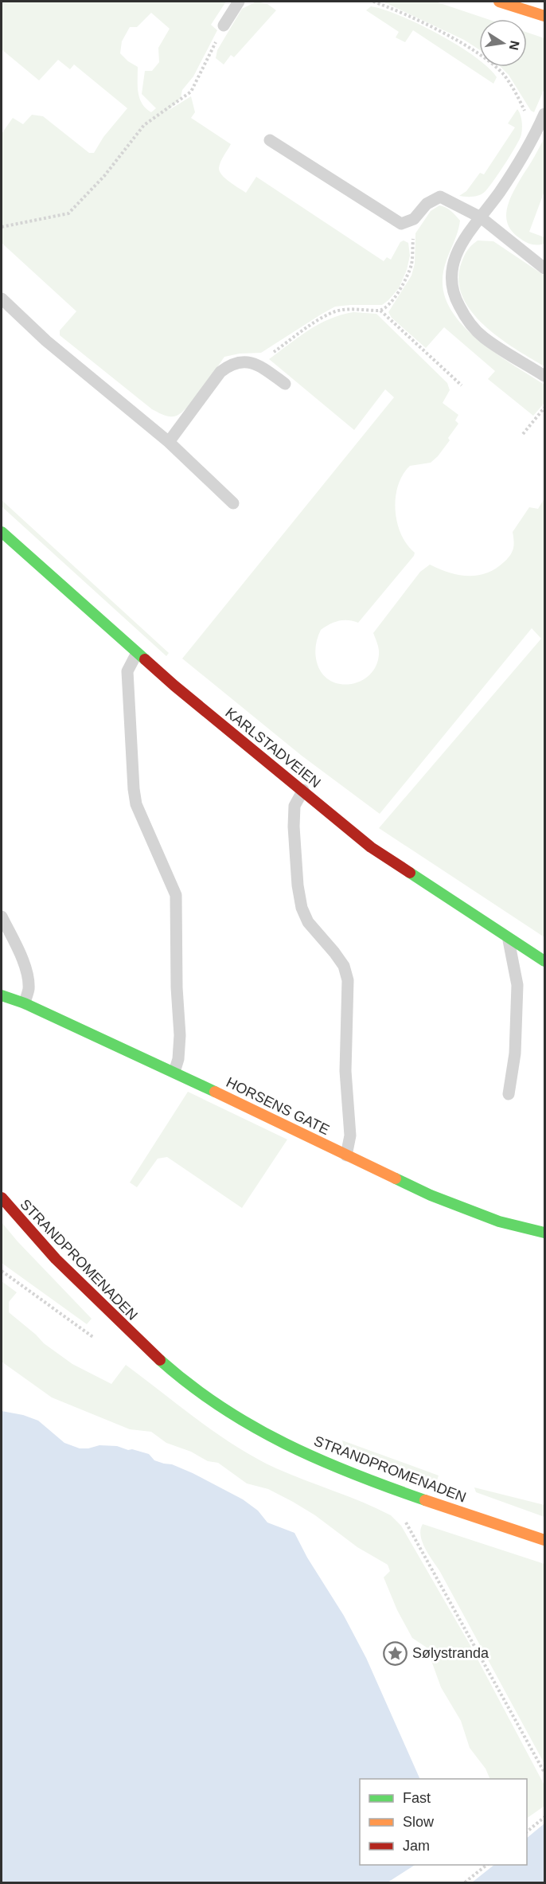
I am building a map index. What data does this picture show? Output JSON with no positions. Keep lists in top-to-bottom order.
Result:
{
  "streets": {
    "street": ["KARLSTADVEIEN", "HORSENS GATE", "STRANDPROMENADEN"]
  },
  "places": {
    "place": ["Sølystranda"]
  },
  "legend": ["Fast", "Slow", "Jam"],
  "north": "right"
}
